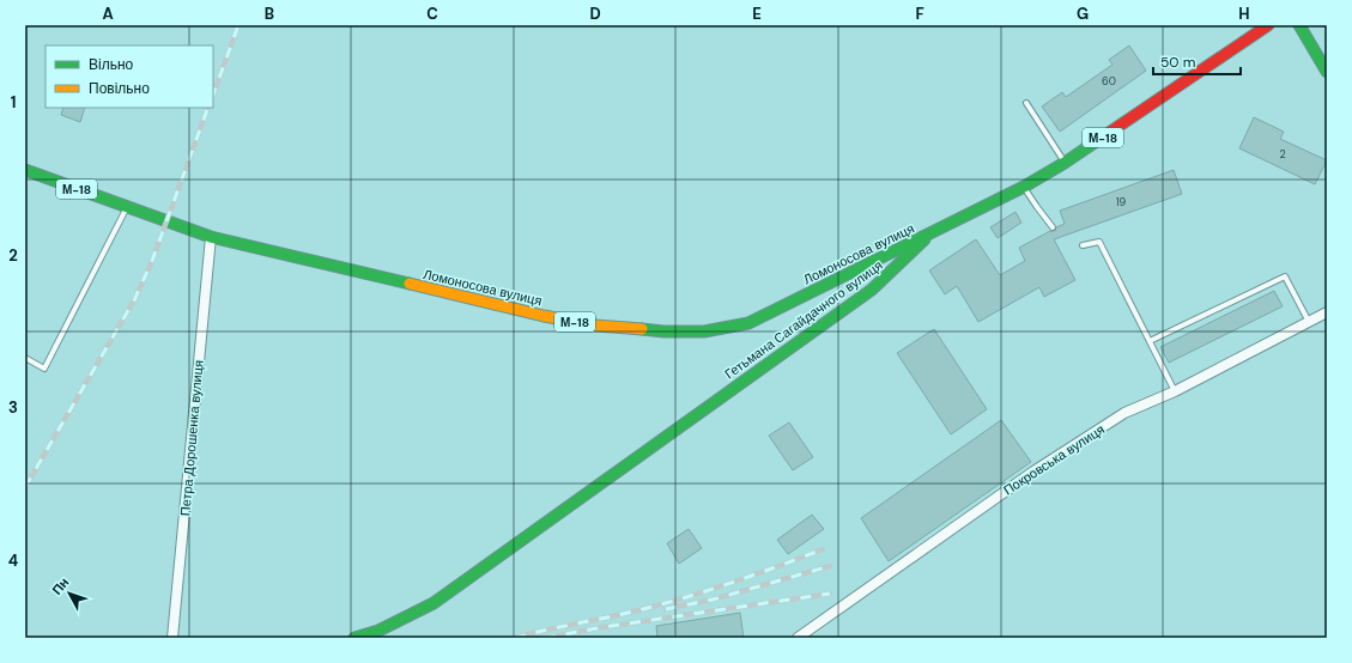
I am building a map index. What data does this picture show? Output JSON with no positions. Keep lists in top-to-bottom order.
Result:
{
  "streets": {
    "main road": ["М-18", "Ломоносова вулиця", "Гетьмана Сагайдачного вулиця"],
    "street": ["Петра Дорошенка вулиця", "Покровська вулиця"]
  },
  "crossings": [
    ["Ломоносова вулиця", "Гетьмана Сагайдачного вулиця"],
    ["Ломоносова вулиця", "Петра Дорошенка вулиця"]
  ],
  "house_numbers": ["60", "2", "19"],
  "legend": ["Вільно", "Повільно"],
  "scale_bar": "50 m",
  "north": "top left",
  "grid": {
    "columns": [
      "A",
      "B",
      "C",
      "D",
      "E",
      "F",
      "G",
      "H"
    ],
    "rows": [
      "1",
      "2",
      "3",
      "4"
    ]
  }
}
